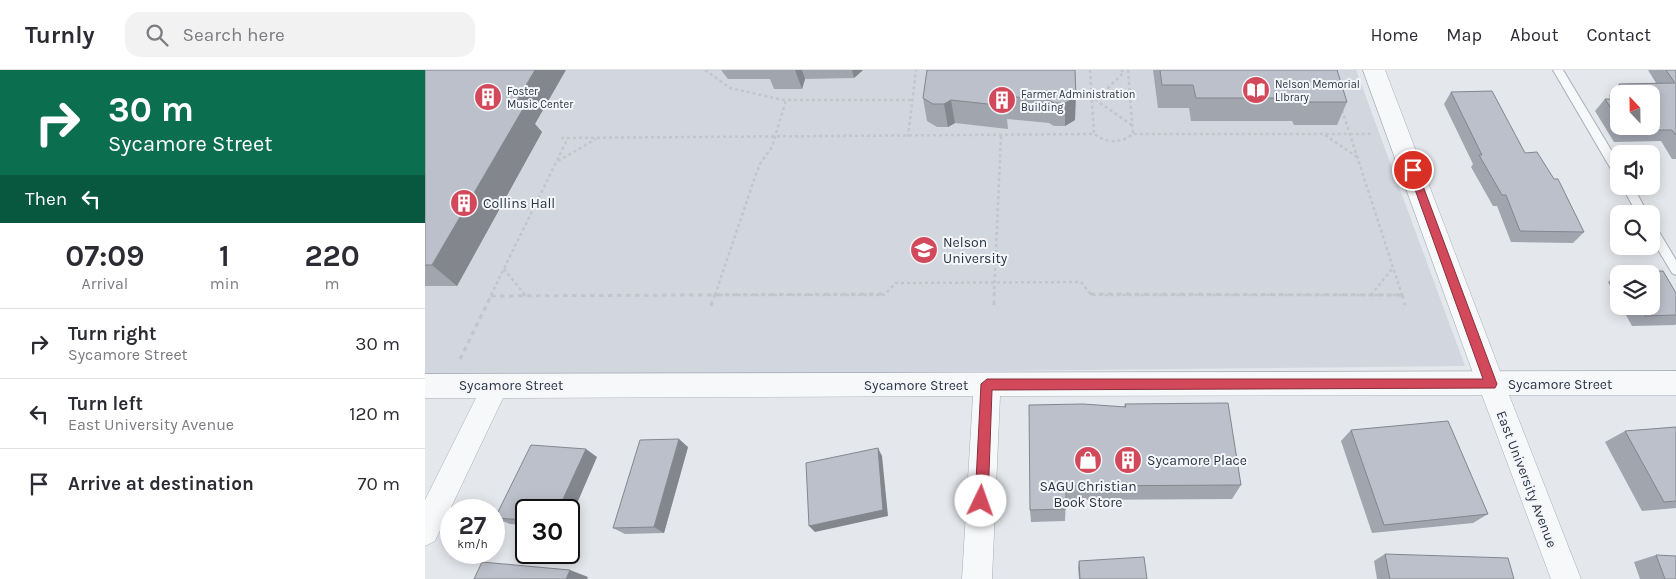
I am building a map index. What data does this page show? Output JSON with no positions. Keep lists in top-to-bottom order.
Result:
{
  "streets": {
    "street": ["Sycamore Street", "East University Avenue"]
  },
  "crossings": [
    ["Sycamore Street", "East University Avenue"]
  ],
  "places": {
    "library": ["Nelson Memorial LIbrary"],
    "building": [
      "Foster Music Center",
      "Farmer Administration Building",
      "Collins Hall",
      "Sycamore Place"
    ],
    "school or university": ["Nelson University"],
    "shop": ["SAGU Christian Book Store"]
  },
  "north": "top",
  "page": {
    "header": "Turnly",
    "search": "Search here",
    "nav": [
      "Home",
      "Map",
      "About",
      "Contact"
    ],
    "turn": ["30 m", "Sycamore Street"],
    "then": "Then",
    "eta": [
      "07:09",
      "Arrival",
      "1",
      "min",
      "220",
      "m"
    ],
    "list": [
      {
        "name": "Turn right",
        "note": "Sycamore Street",
        "value": "30 m"
      },
      {
        "name": "Turn left",
        "note": "East University Avenue",
        "value": "120 m"
      },
      {
        "name": "Arrive at destination",
        "value": "70 m"
      }
    ],
    "speed": "27 km/h",
    "limit": "30"
  }
}
